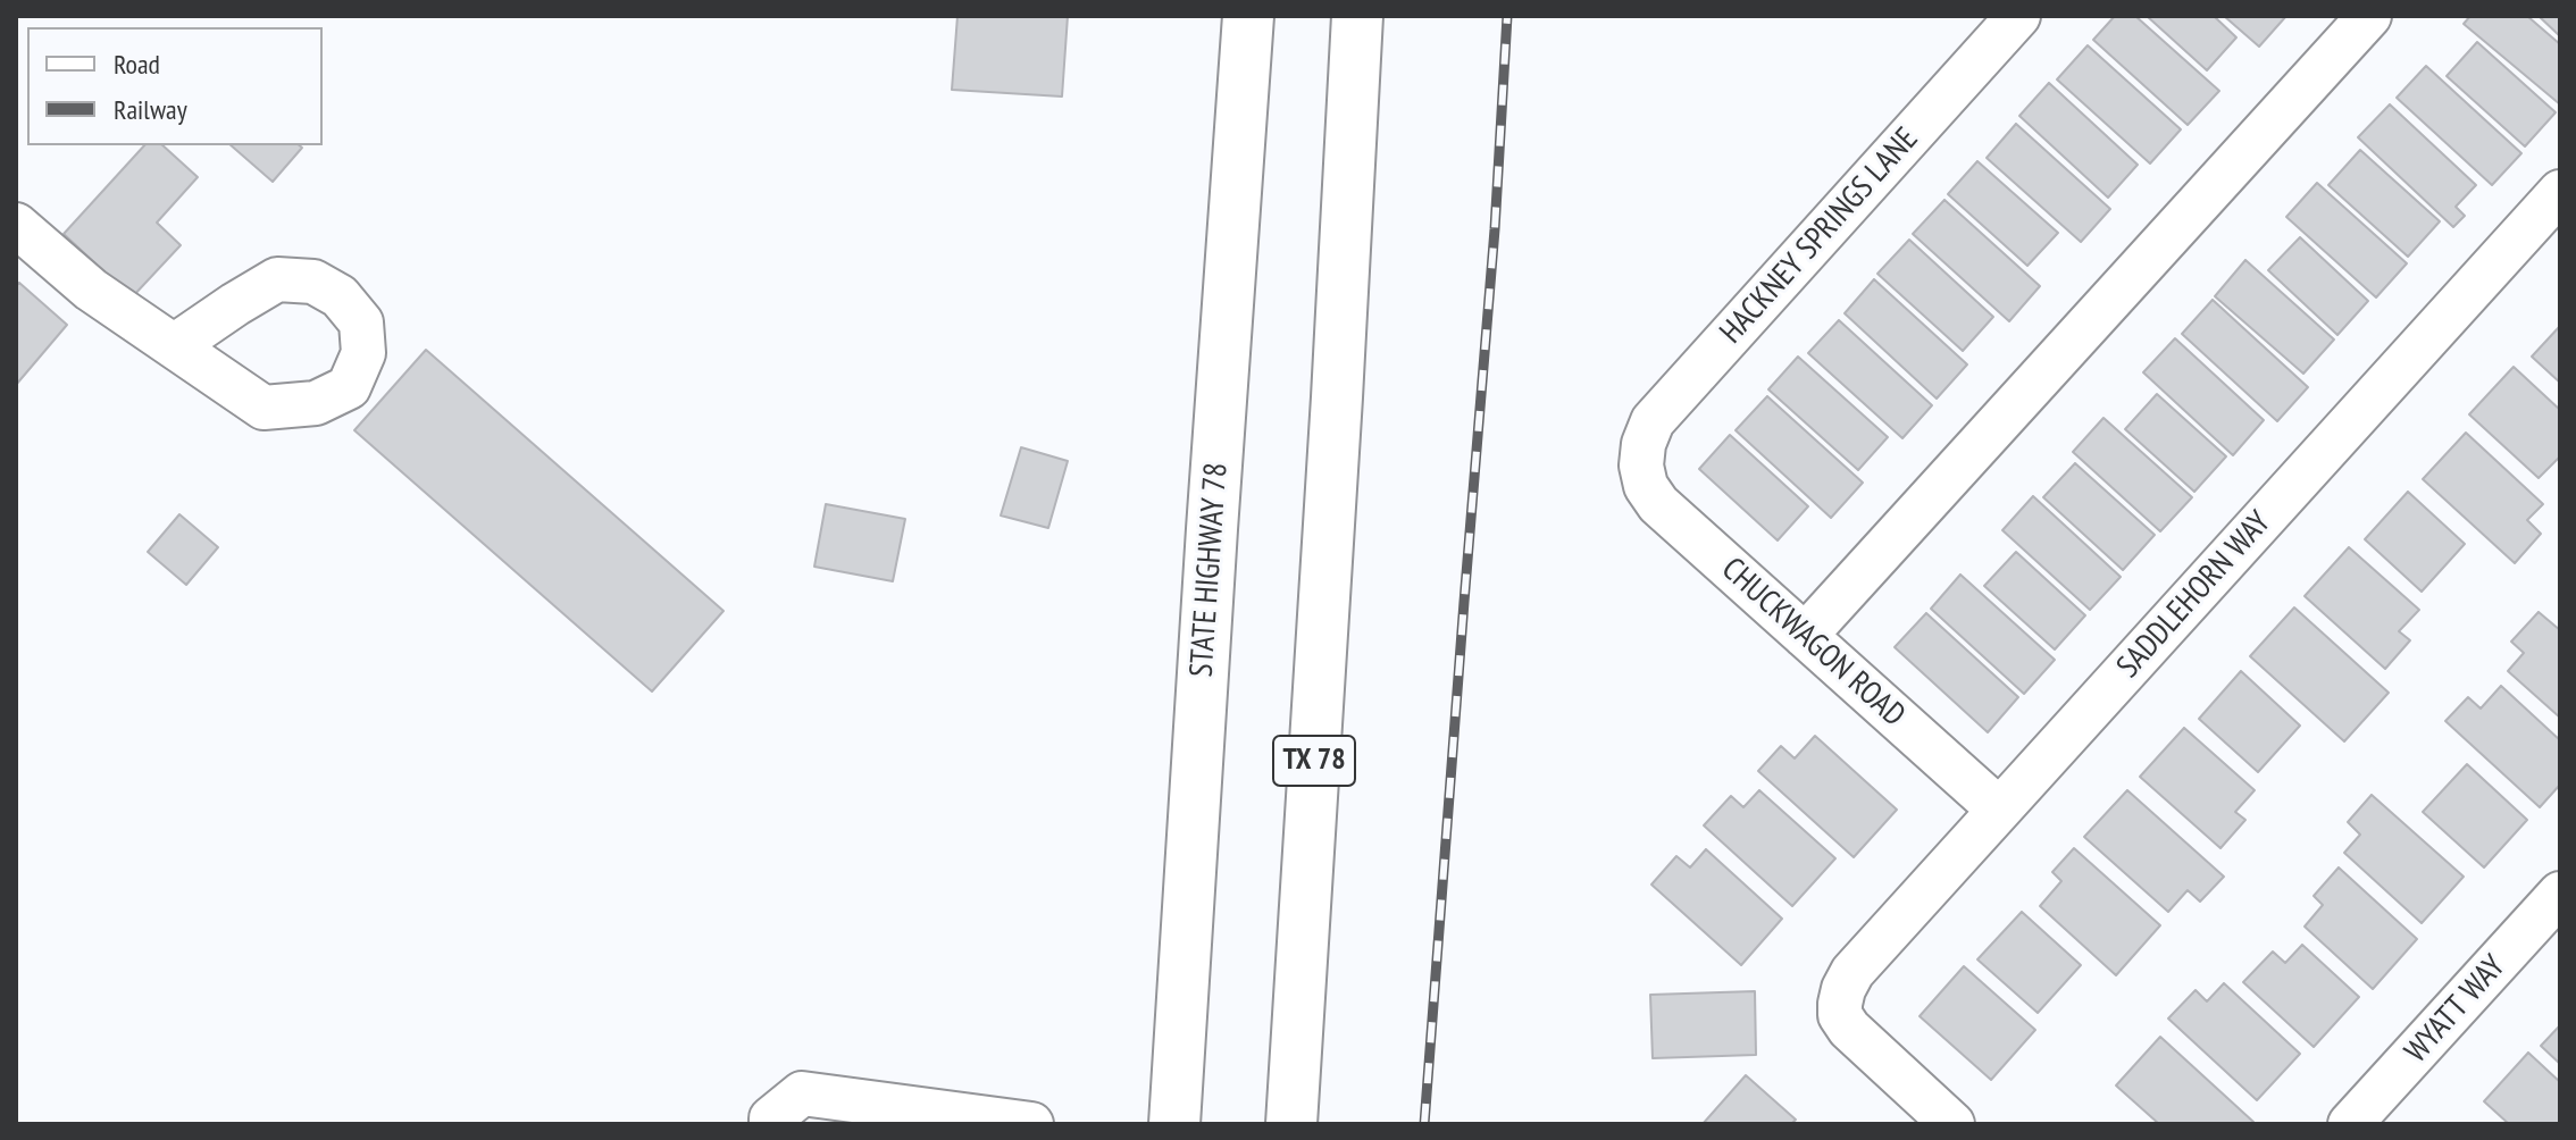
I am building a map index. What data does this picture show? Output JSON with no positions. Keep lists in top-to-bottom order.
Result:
{
  "streets": {
    "main road": ["STATE HIGHWAY 78", "TX 78"],
    "street": [
      "HACKNEY SPRINGS LANE",
      "SADDLEHORN WAY",
      "CHUCKWAGON ROAD",
      "WYATT WAY"
    ]
  },
  "crossings": [
    ["HACKNEY SPRINGS LANE", "CHUCKWAGON ROAD"],
    ["SADDLEHORN WAY", "CHUCKWAGON ROAD"]
  ],
  "legend": ["Road", "Railway"]
}
